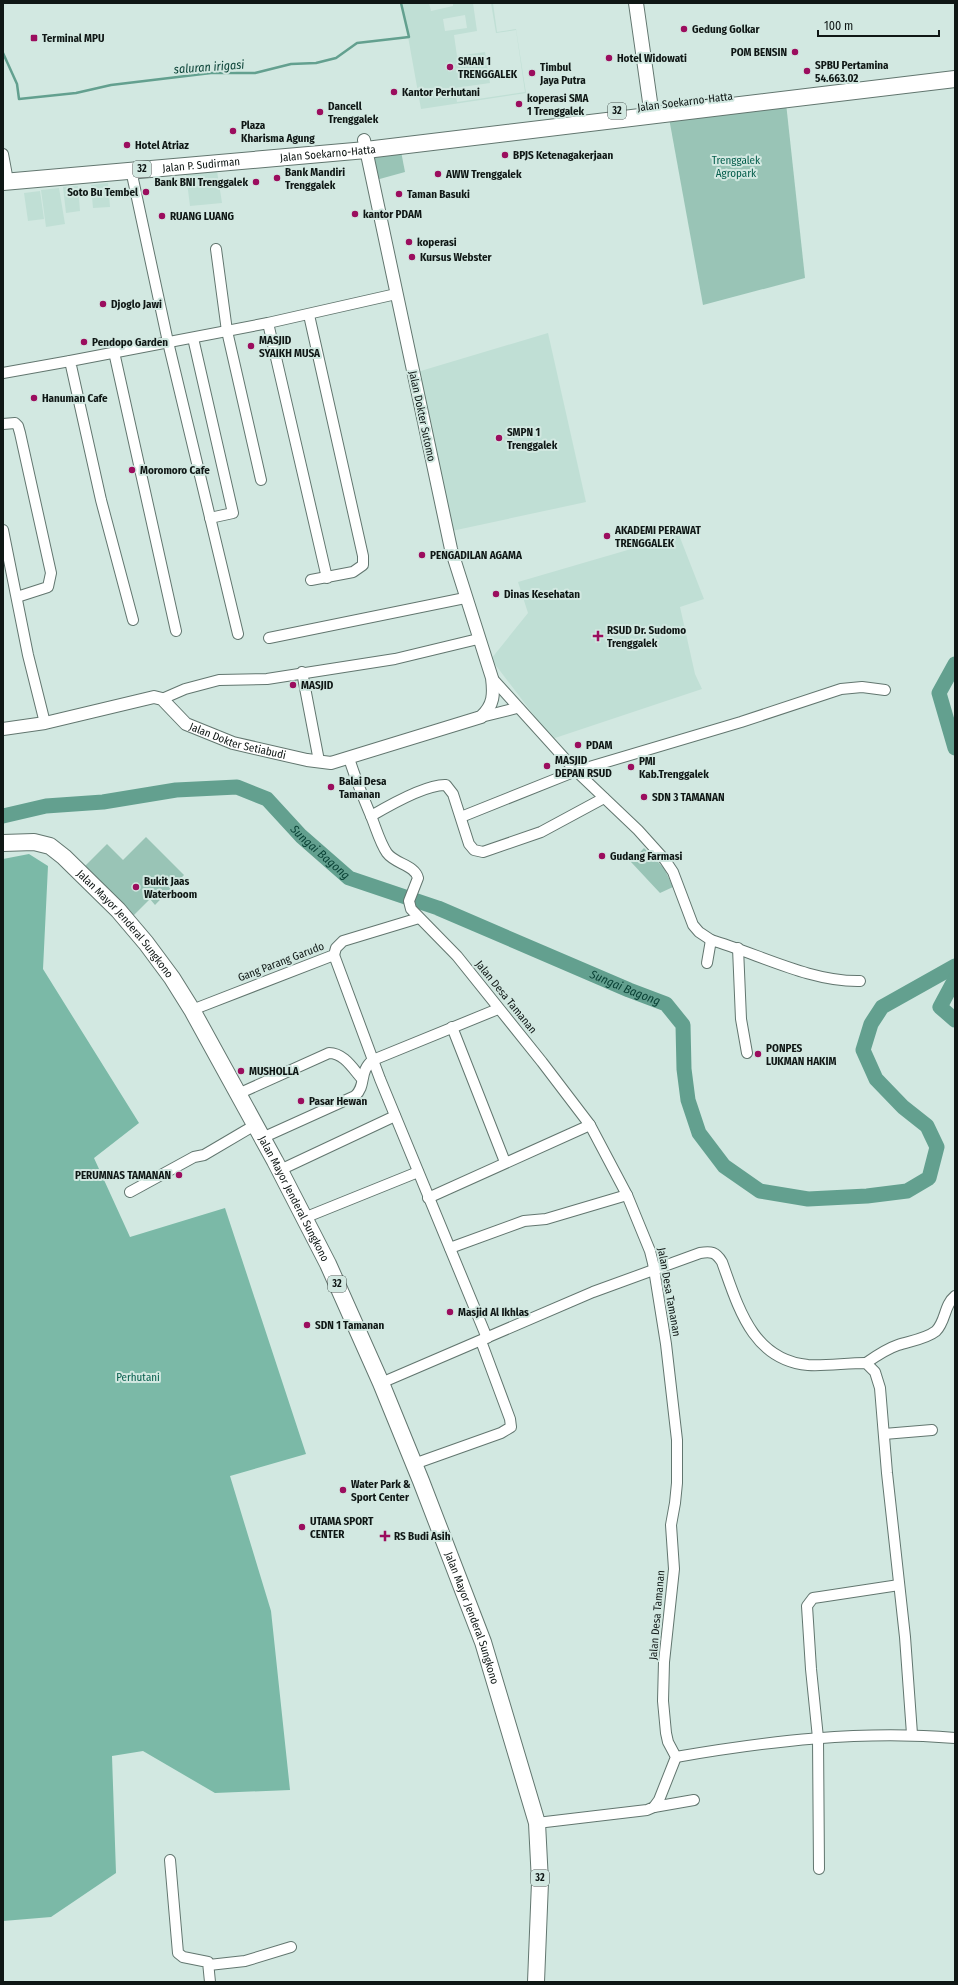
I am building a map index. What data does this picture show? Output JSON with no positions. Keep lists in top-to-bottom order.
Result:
{
  "streets": {
    "highway": [
      "Jalan Soekarno-Hatta",
      "32",
      "Jalan P. Sudirman",
      "Jalan Mayor Jenderal Sungkono"
    ],
    "street": [
      "Jalan Dokter Sutomo",
      "Jalan Dokter Setiabudi",
      "Gang Parang Garudo",
      "Jalan Desa Tamanan"
    ]
  },
  "crossings": [
    ["Jalan Soekarno-Hatta", "Jalan P. Sudirman"],
    ["Jalan Soekarno-Hatta", "Jalan Dokter Sutomo"],
    ["32", "Jalan Mayor Jenderal Sungkono"],
    ["Jalan Dokter Sutomo", "Jalan Dokter Setiabudi"],
    ["Jalan Dokter Setiabudi", "Jalan Desa Tamanan"],
    ["Jalan Mayor Jenderal Sungkono", "Gang Parang Garudo"],
    ["Gang Parang Garudo", "Jalan Desa Tamanan"]
  ],
  "water": ["saluran irigasi", "Sungai Bagong"],
  "parks": ["Trenggalek Agropark", "Perhutani"],
  "places": {
    "other": [
      "Gedung Golkar",
      "POM BENSIN",
      "Hotel Widowati",
      "SMAN 1 TRENGGALEK",
      "SPBU Pertamina 54.663.02",
      "Timbul Jaya Putra",
      "Kantor Perhutani",
      "koperasi SMA 1 Trenggalek",
      "Dancell Trenggalek",
      "Plaza Kharisma Agung",
      "Hotel Atriaz",
      "BPJS Ketenagakerjaan",
      "AWW Trenggalek",
      "Bank Mandiri Trenggalek",
      "Bank BNI Trenggalek",
      "Soto Bu Tembel",
      "Taman Basuki",
      "kantor PDAM",
      "RUANG LUANG",
      "koperasi",
      "Kursus Webster",
      "Djoglo Jawi",
      "Pendopo Garden",
      "MASJID SYAIKH MUSA",
      "Hanuman Cafe",
      "SMPN 1 Trenggalek",
      "Moromoro Cafe",
      "AKADEMI PERAWAT TRENGGALEK",
      "PENGADILAN AGAMA",
      "Dinas Kesehatan",
      "MASJID",
      "PDAM",
      "MASJID DEPAN RSUD",
      "PMI Kab.Trenggalek",
      "Balai Desa Tamanan",
      "SDN 3 TAMANAN",
      "Gudang Farmasi",
      "Bukit Jaas Waterboom",
      "PONPES LUKMAN HAKIM",
      "MUSHOLLA",
      "Pasar Hewan",
      "PERUMNAS TAMANAN",
      "Masjid Al Ikhlas",
      "SDN 1 Tamanan",
      "Water Park & Sport Center",
      "UTAMA SPORT CENTER"
    ],
    "transit": ["Terminal MPU"],
    "health": ["RSUD Dr. Sudomo Trenggalek", "RS Budi Asih"]
  },
  "scale_bar": "100 m"
}
